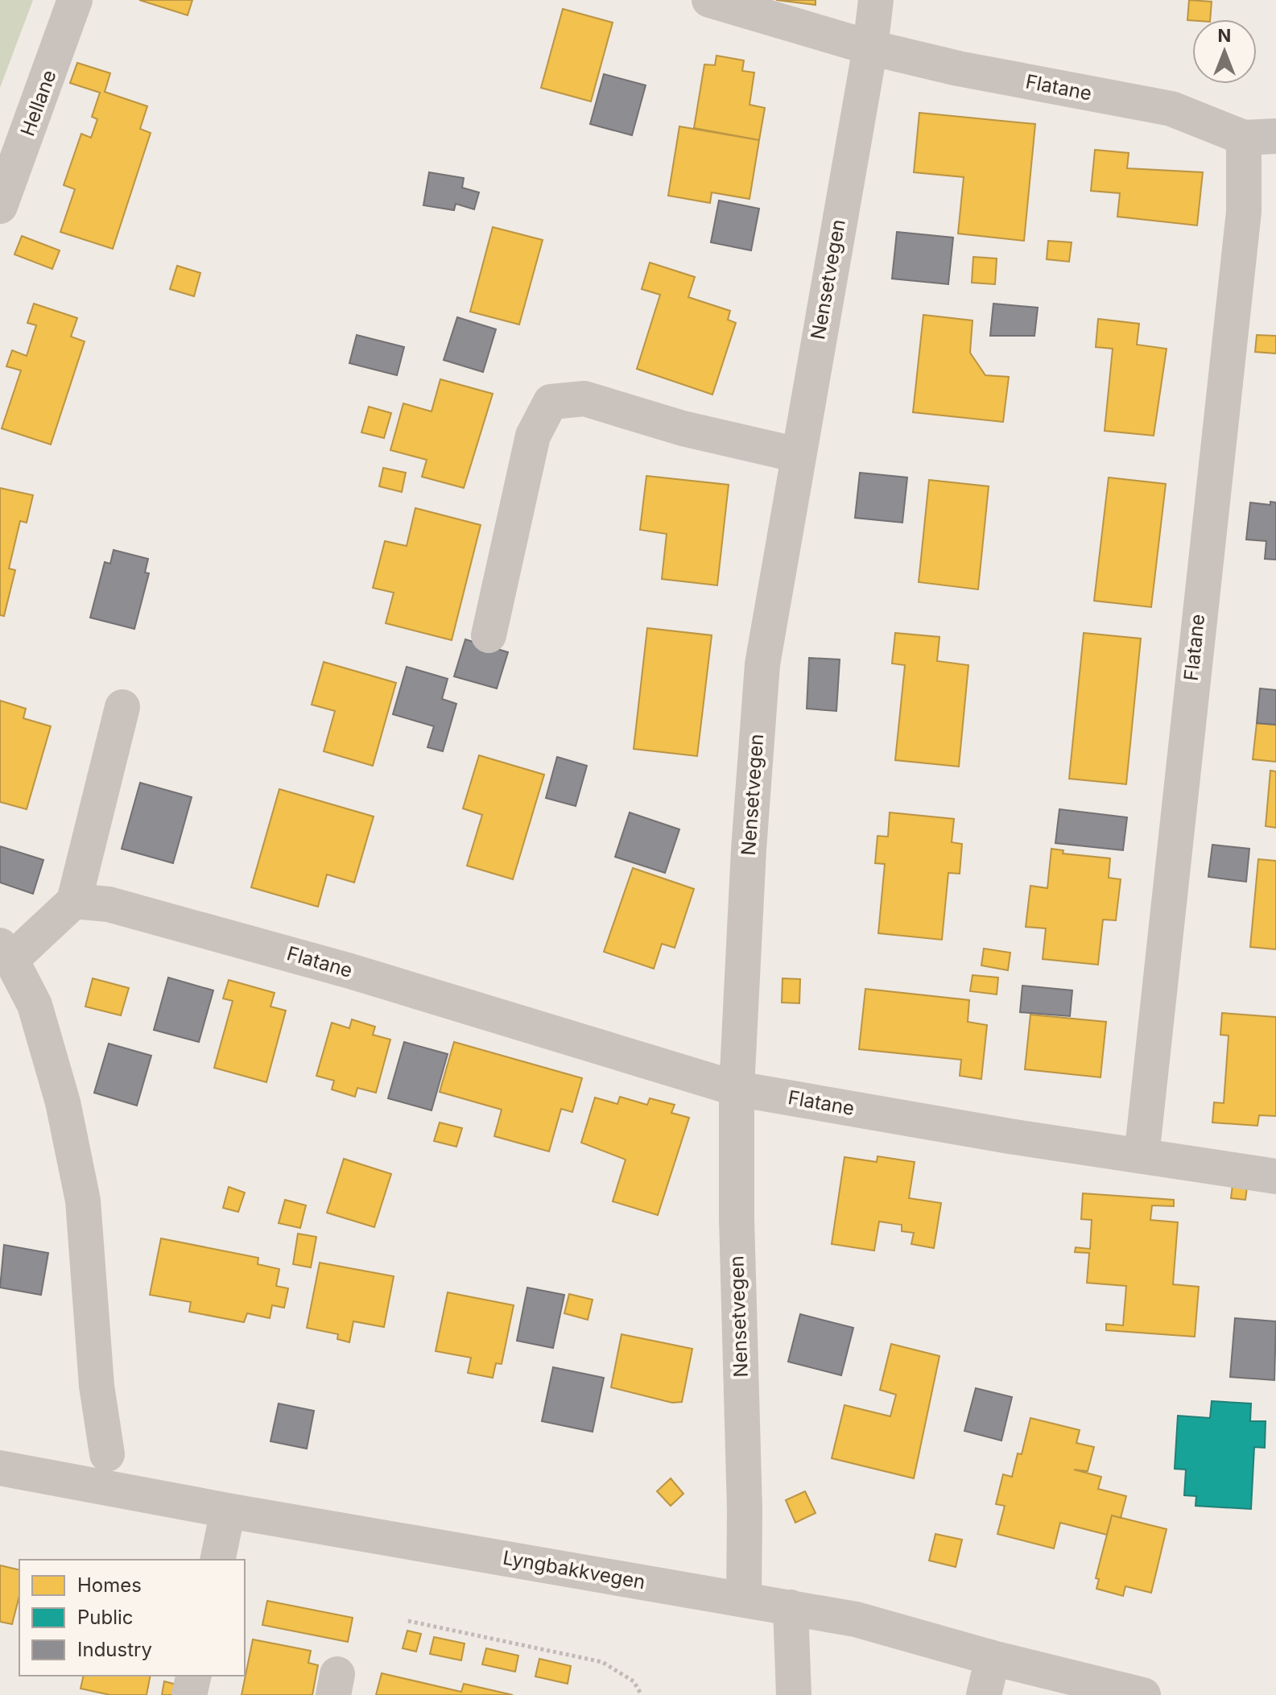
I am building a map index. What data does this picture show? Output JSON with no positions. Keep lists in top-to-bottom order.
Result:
{
  "streets": {
    "street": [
      "Flatane",
      "Hellane",
      "Nensetvegen",
      "Lyngbakkvegen"
    ]
  },
  "crossings": [
    ["Flatane", "Nensetvegen"],
    ["Nensetvegen", "Lyngbakkvegen"]
  ],
  "legend": ["Homes", "Public", "Industry"],
  "north": "top"
}
